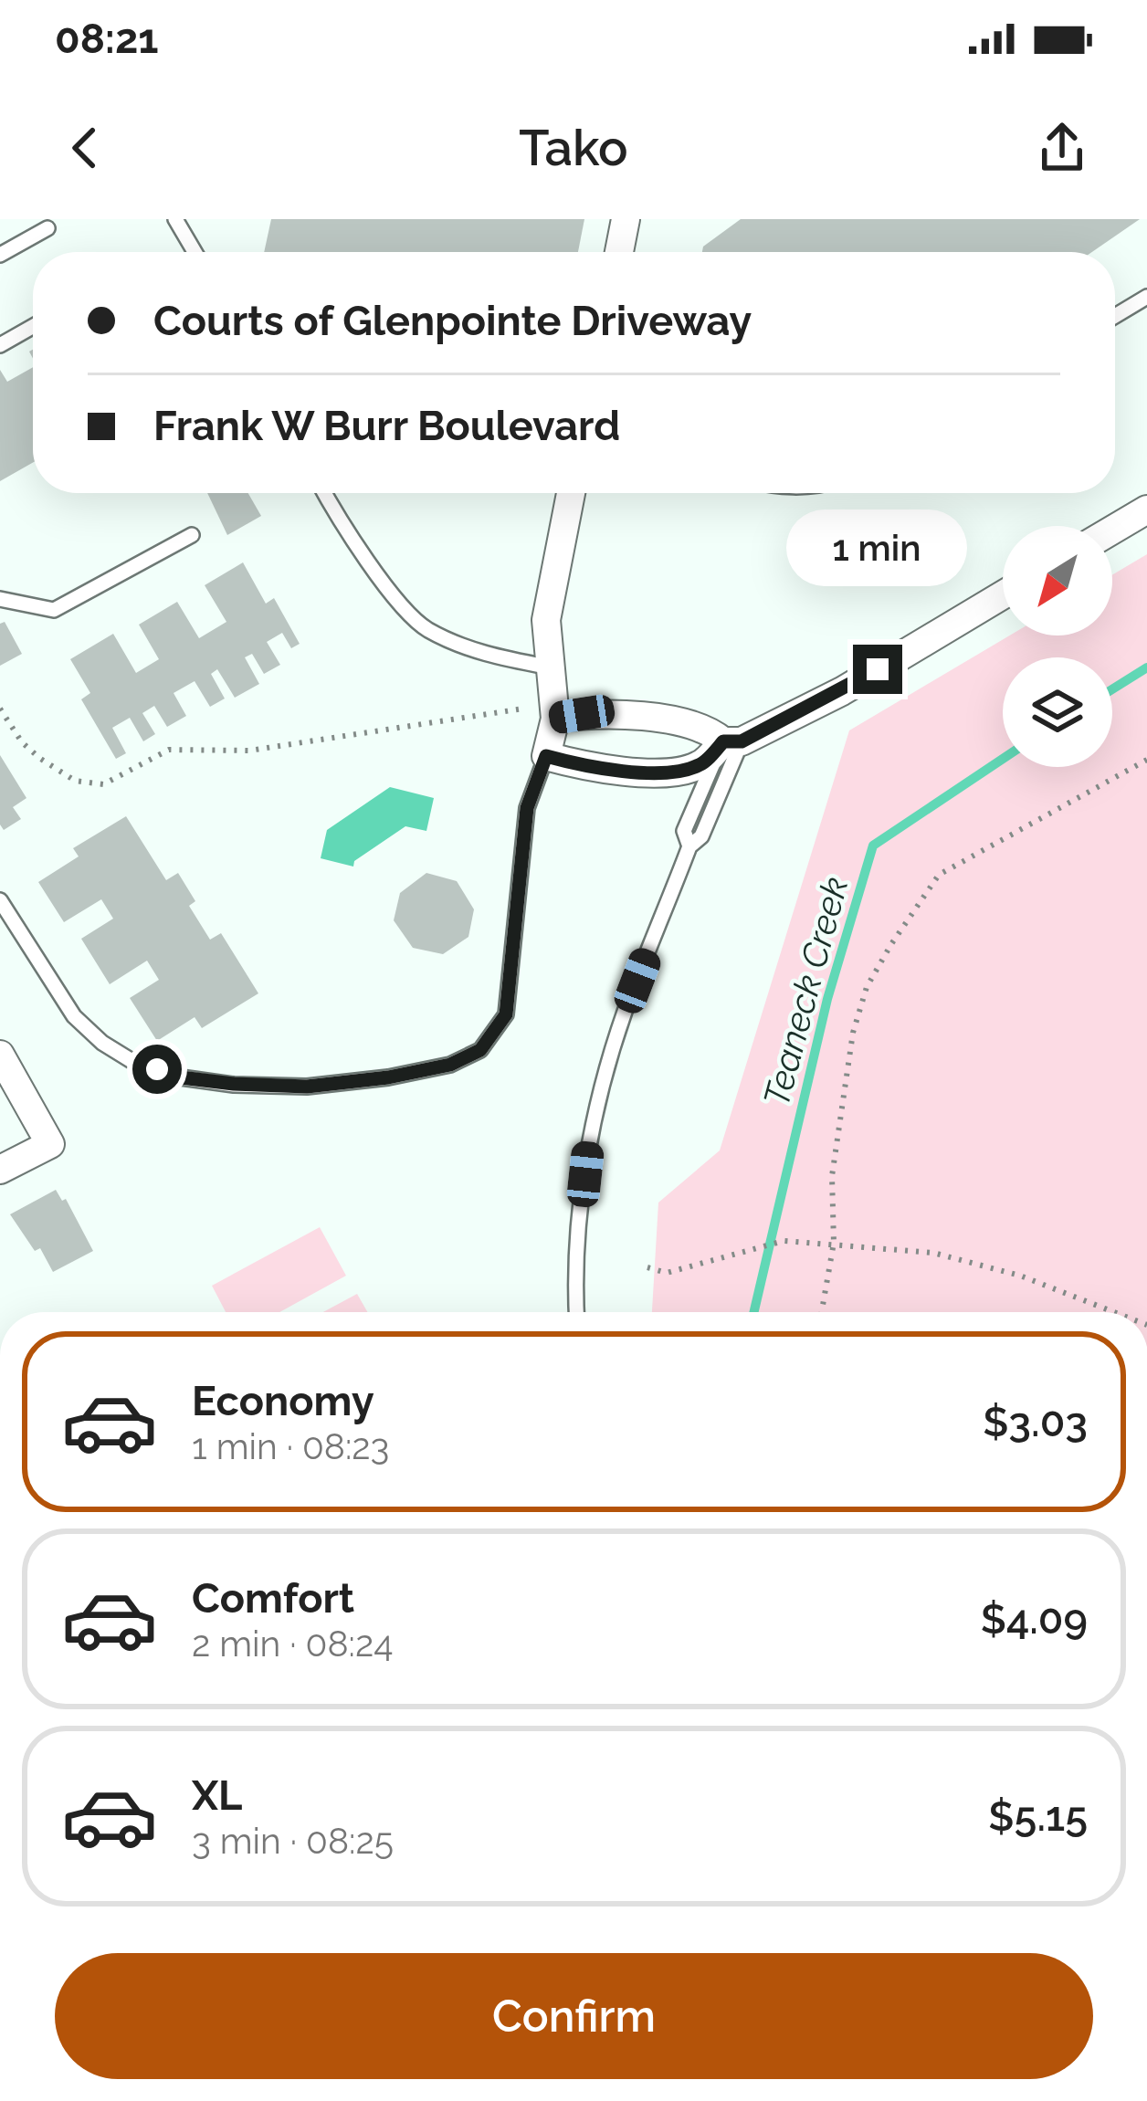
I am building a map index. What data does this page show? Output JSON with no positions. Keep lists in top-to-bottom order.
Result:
{
  "water": ["Teaneck Creek"],
  "north": "bottom left",
  "page": {
    "status": "08:21",
    "header": "Tako",
    "banner": ["Courts of Glenpointe Driveway", "Frank W Burr Boulevard"],
    "bubble": "1 min",
    "list": [
      {
        "name": "Economy",
        "note": "1 min · 08:23",
        "value": "$3.03"
      },
      {
        "name": "Comfort",
        "note": "2 min · 08:24",
        "value": "$4.09"
      },
      {
        "name": "XL",
        "note": "3 min · 08:25",
        "value": "$5.15"
      }
    ],
    "buttons": "Confirm"
  }
}
